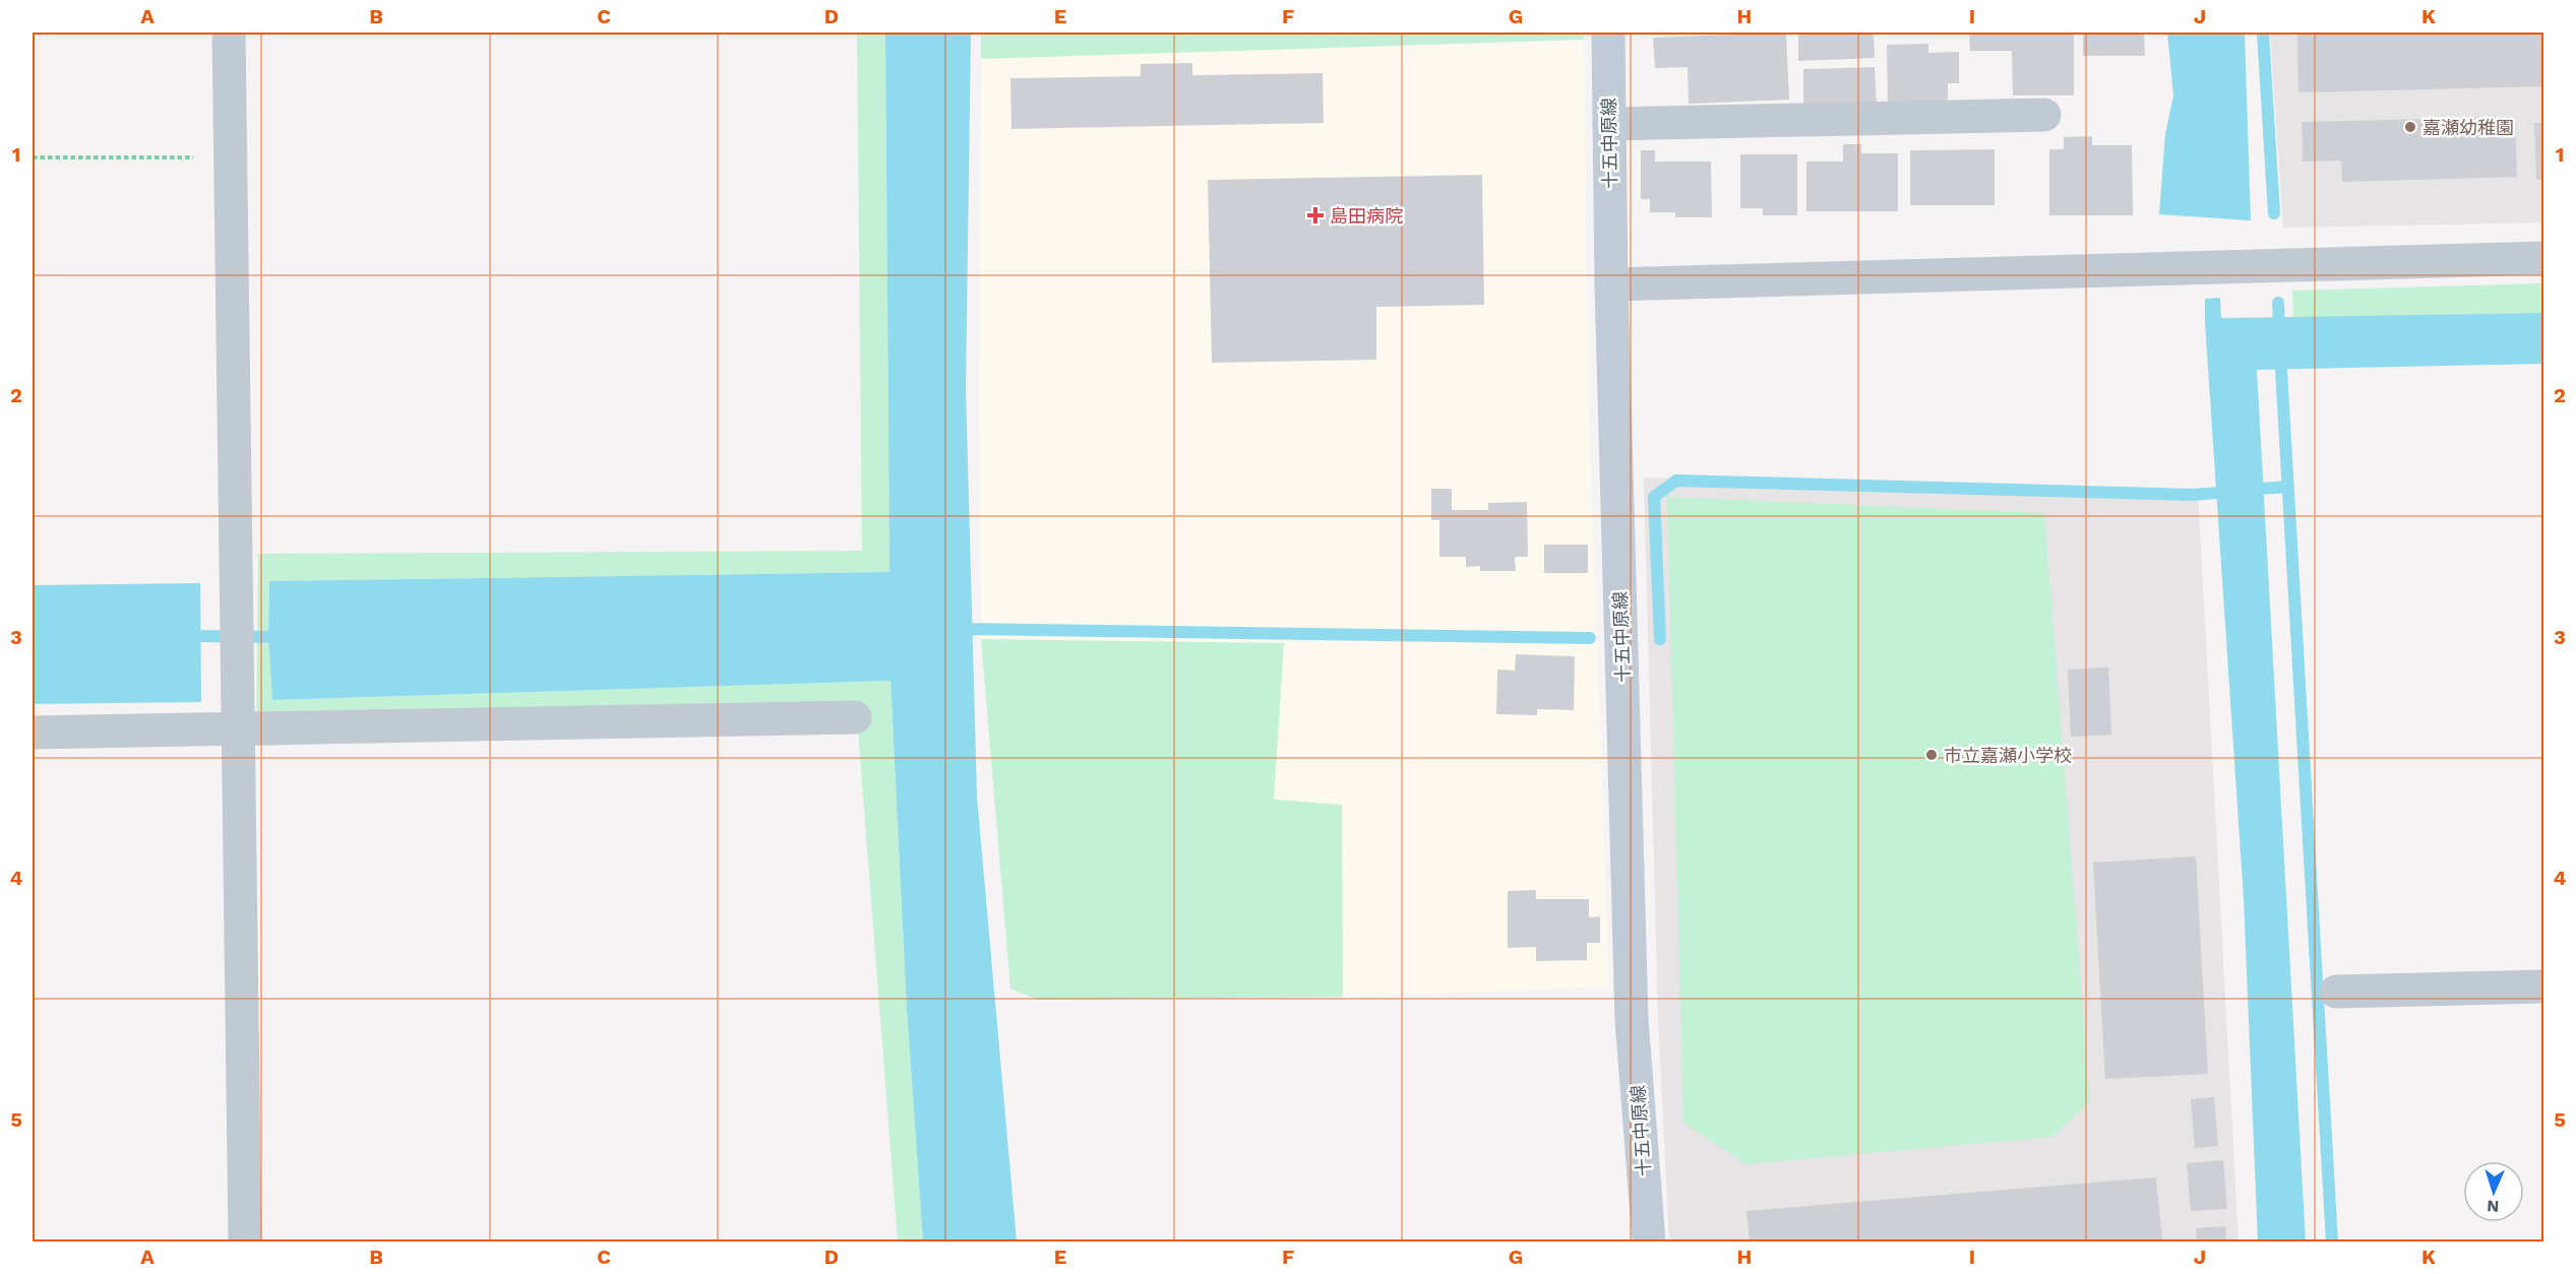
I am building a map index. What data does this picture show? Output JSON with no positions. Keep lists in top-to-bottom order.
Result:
{
  "streets": {
    "main road": ["十五中原線"]
  },
  "places": {
    "other": ["嘉瀬幼稚園", "市立嘉瀬小学校"],
    "health": ["島田病院"]
  },
  "north": "bottom",
  "grid": {
    "columns": [
      "A",
      "B",
      "C",
      "D",
      "E",
      "F",
      "G",
      "H",
      "I",
      "J",
      "K"
    ],
    "rows": [
      "1",
      "2",
      "3",
      "4",
      "5"
    ]
  }
}
